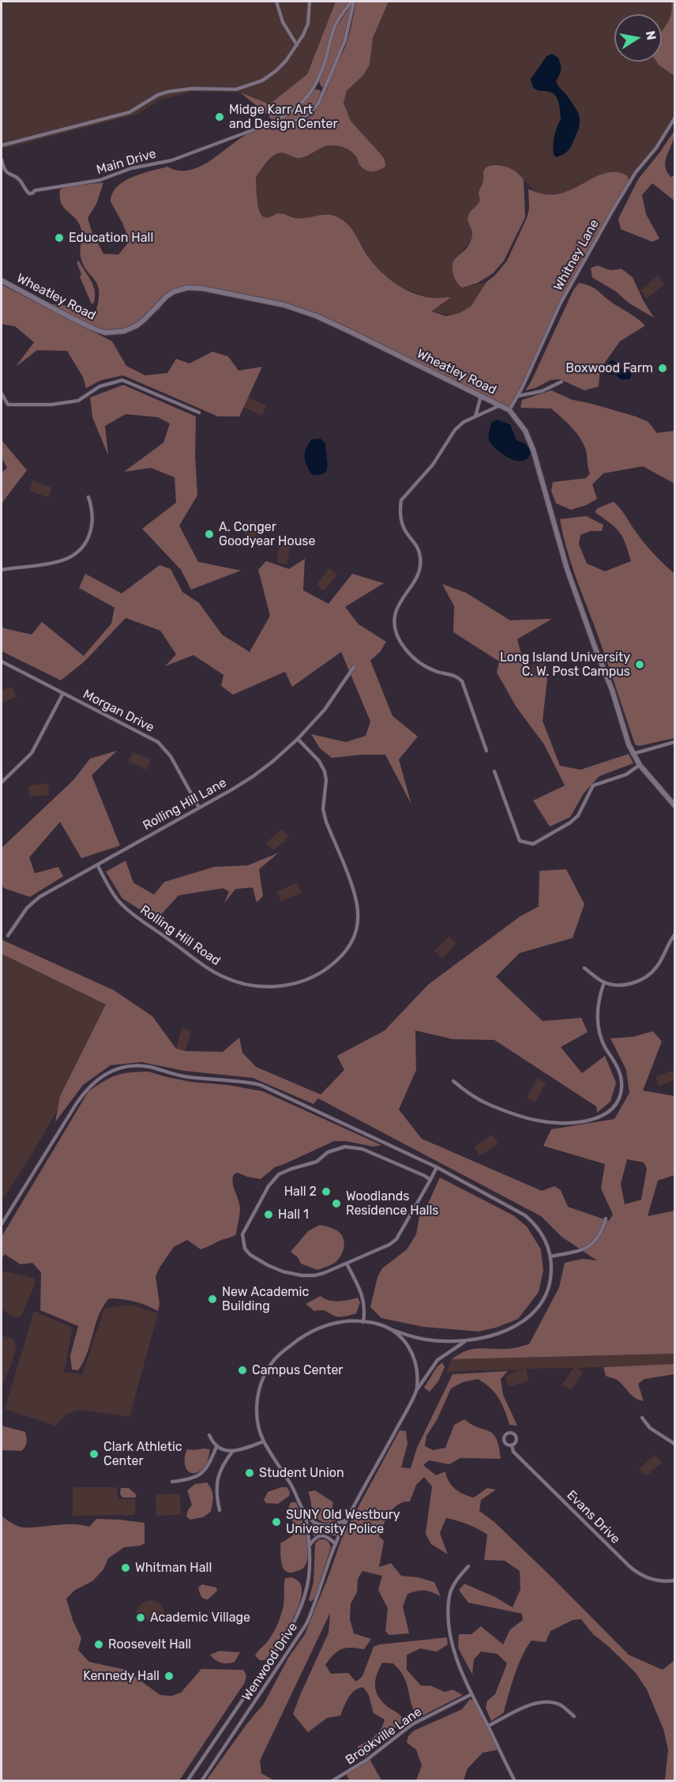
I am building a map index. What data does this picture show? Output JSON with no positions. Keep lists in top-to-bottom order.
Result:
{
  "streets": {
    "main road": ["Wheatley Road"],
    "street": [
      "Main Drive",
      "Whitney Lane",
      "Morgan Drive",
      "Rolling Hill Lane",
      "Rolling Hill Road",
      "Evans Drive",
      "Wenwood Drive",
      "Brookville Lane"
    ]
  },
  "crossings": [
    ["Whitney Lane", "Wheatley Road"],
    ["Morgan Drive", "Rolling Hill Lane"],
    ["Rolling Hill Lane", "Rolling Hill Road"]
  ],
  "places": [
    "Midge Karr Art and Design Center",
    "Education Hall",
    "Boxwood Farm",
    "A. Conger Goodyear House",
    "Long Island University C. W. Post Campus",
    "Hall 2",
    "Woodlands Residence Halls",
    "Hall 1",
    "New Academic Building",
    "Campus Center",
    "Clark Athletic Center",
    "Student Union",
    "SUNY Old Westbury University Police",
    "Whitman Hall",
    "Academic Village",
    "Roosevelt Hall",
    "Kennedy Hall"
  ],
  "north": "right"
}
